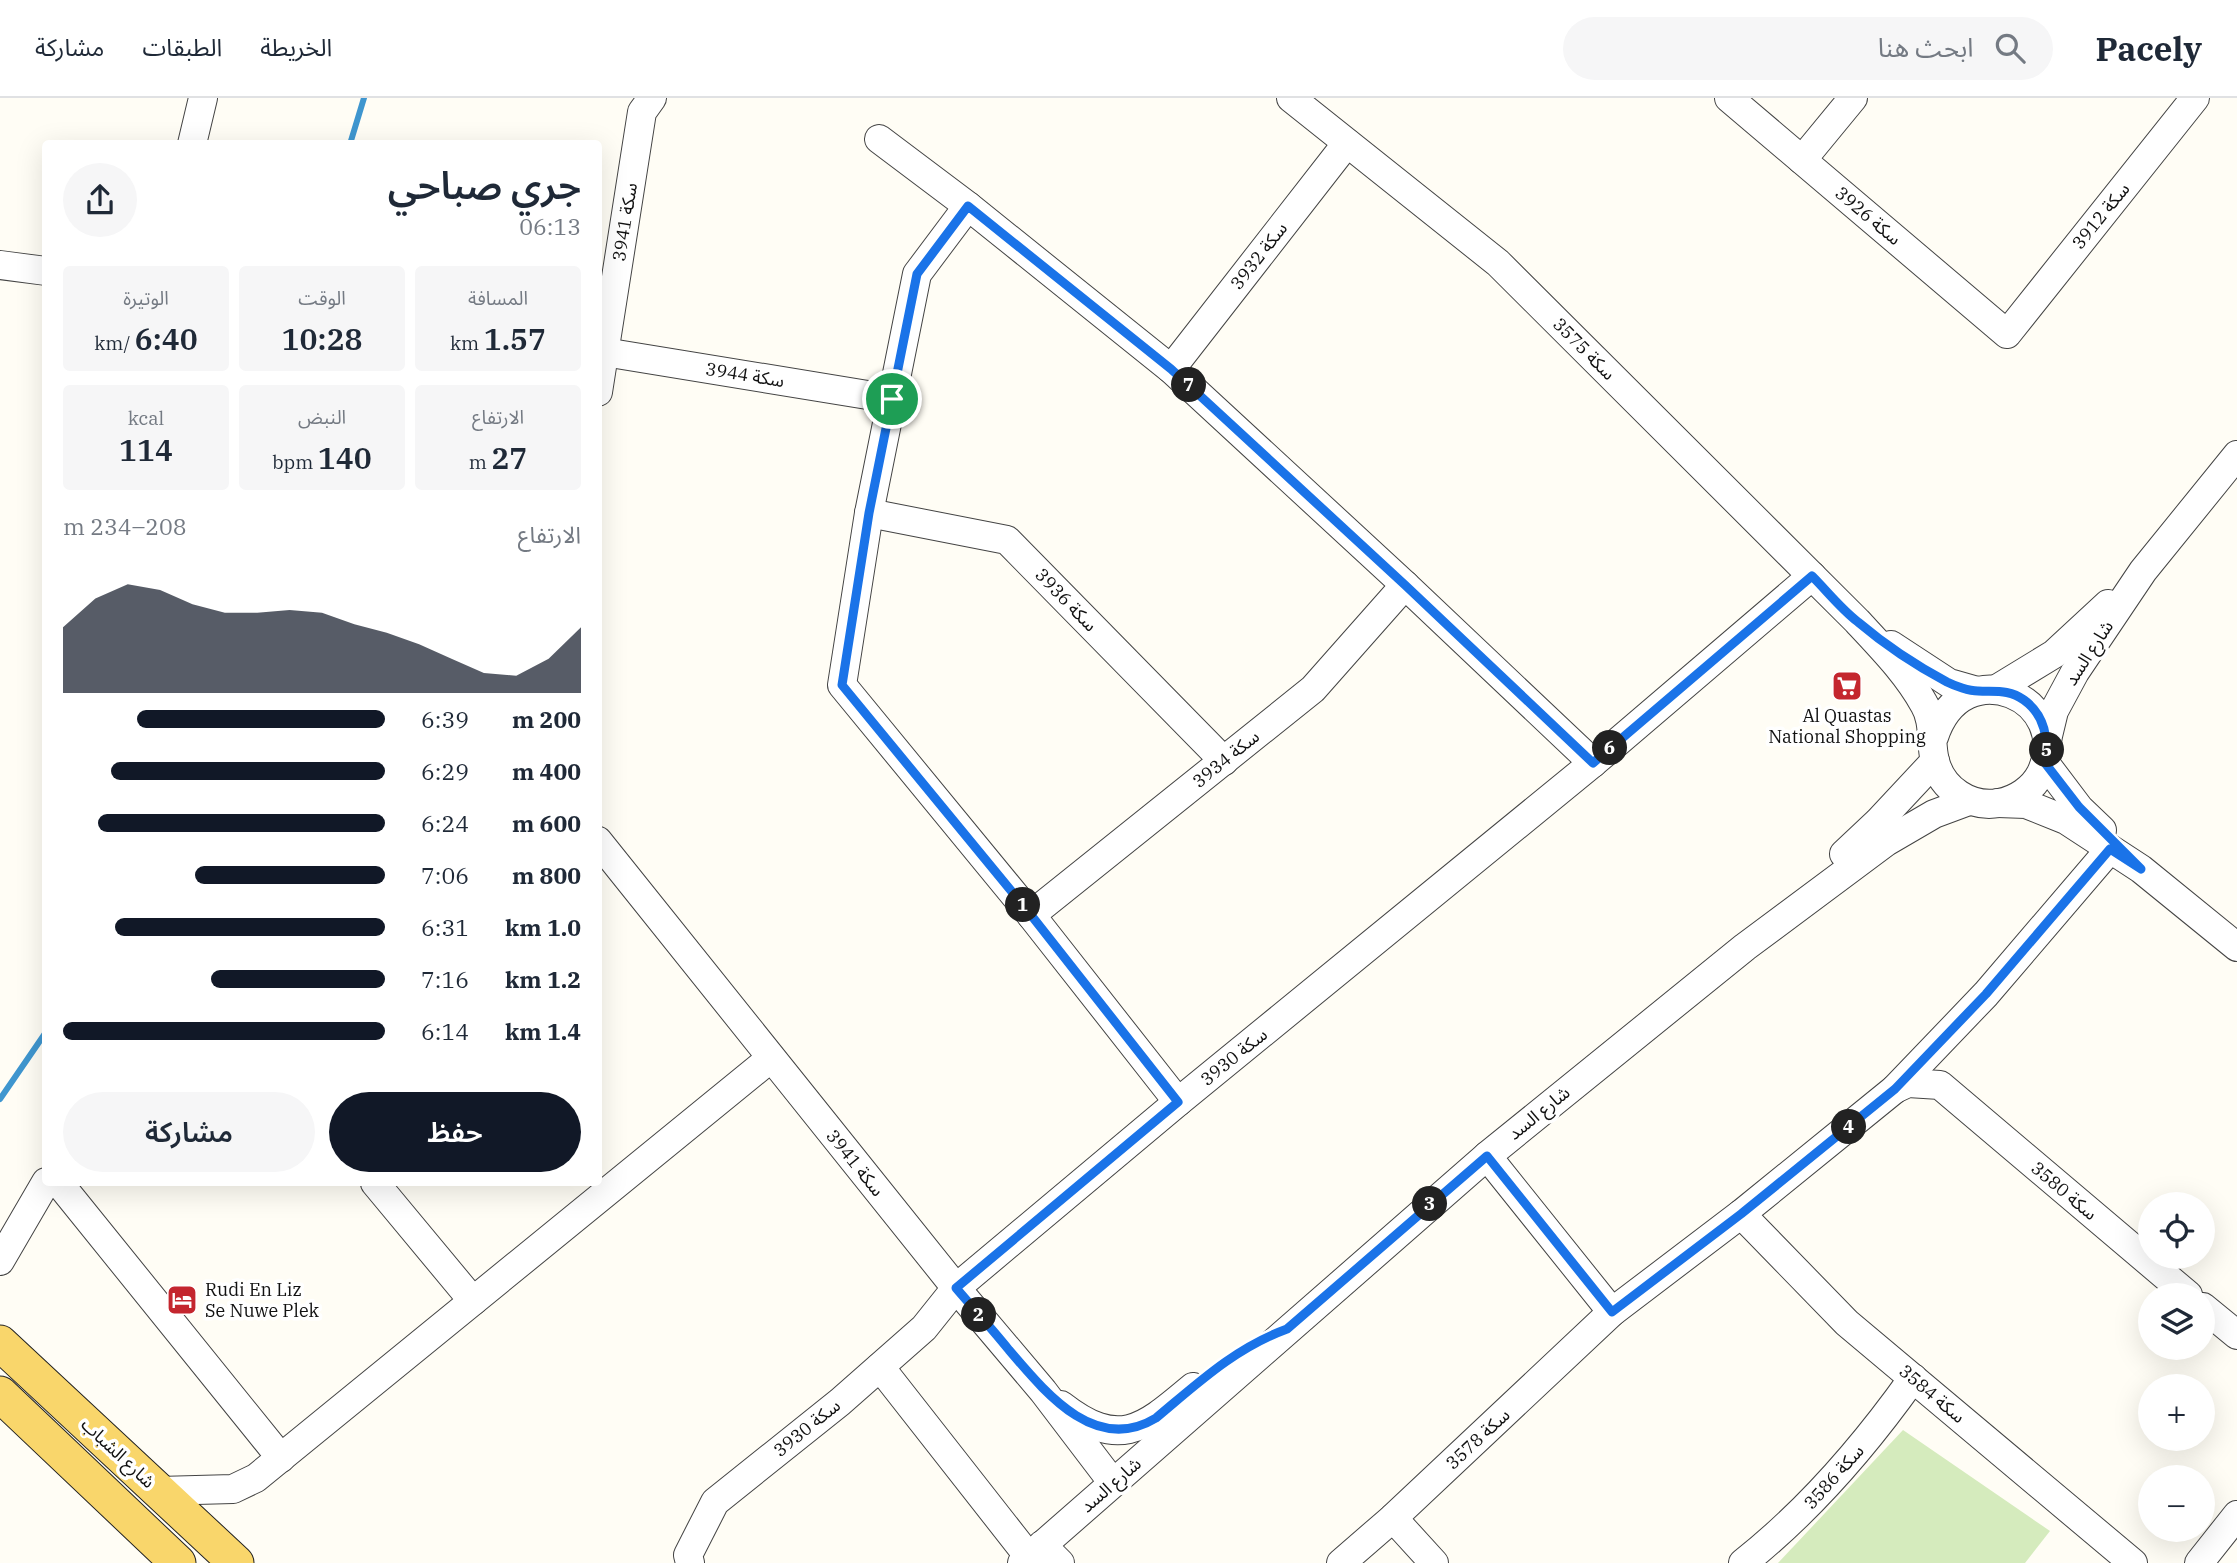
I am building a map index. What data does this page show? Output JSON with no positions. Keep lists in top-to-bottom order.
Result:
{
  "streets": {
    "main road": ["شارع الشباب"],
    "street": [
      "سكة 3926",
      "سكة 3912",
      "سكة 3941",
      "سكة 3932",
      "سكة 3575",
      "سكة 3944",
      "سكة 3936",
      "شارع السد",
      "سكة 3934",
      "سكة 3930",
      "سكة 3580",
      "سكة 3584",
      "سكة 3578",
      "سكة 3586"
    ]
  },
  "crossings": [
    ["سكة 3926", "سكة 3912"],
    ["سكة 3941", "سكة 3944"],
    ["سكة 3941", "شارع السد"],
    ["سكة 3941", "سكة 3930"],
    ["سكة 3932", "سكة 3575"],
    ["سكة 3575", "شارع السد"],
    ["سكة 3575", "سكة 3930"],
    ["سكة 3936", "سكة 3934"],
    ["سكة 3580", "سكة 3578"],
    ["سكة 3584", "سكة 3578"],
    ["سكة 3584", "سكة 3586"]
  ],
  "places": {
    "supermarket": ["Al Quastas National Shopping"],
    "hotel": ["Rudi En Liz Se Nuwe Plek"]
  },
  "page": {
    "header": "Pacely",
    "search": "ابحث هنا",
    "nav": ["الخريطة", "الطبقات", "مشاركة"],
    "heading": ["جري صباحي", "06:13"],
    "stats": [
      ["المسافة", "1.57 km"],
      ["الوقت", "10:28"],
      ["الوتيرة", "6:40 /km"],
      ["الارتفاع", "27 m"],
      ["النبض", "140 bpm"],
      ["kcal", "114"]
    ],
    "pins": [
      "7",
      "6",
      "5",
      "1",
      "4",
      "3",
      "2"
    ],
    "chart": ["الارتفاع", "208–234 m"],
    "list": [
      {
        "name": "200 m",
        "note": "6:39"
      },
      {
        "name": "400 m",
        "note": "6:29"
      },
      {
        "name": "600 m",
        "note": "6:24"
      },
      {
        "name": "800 m",
        "note": "7:06"
      },
      {
        "name": "1.0 km",
        "note": "6:31"
      },
      {
        "name": "1.2 km",
        "note": "7:16"
      },
      {
        "name": "1.4 km",
        "note": "6:14"
      }
    ],
    "buttons": ["حفظ", "مشاركة"],
    "map_buttons": ["+", "−"]
  }
}
